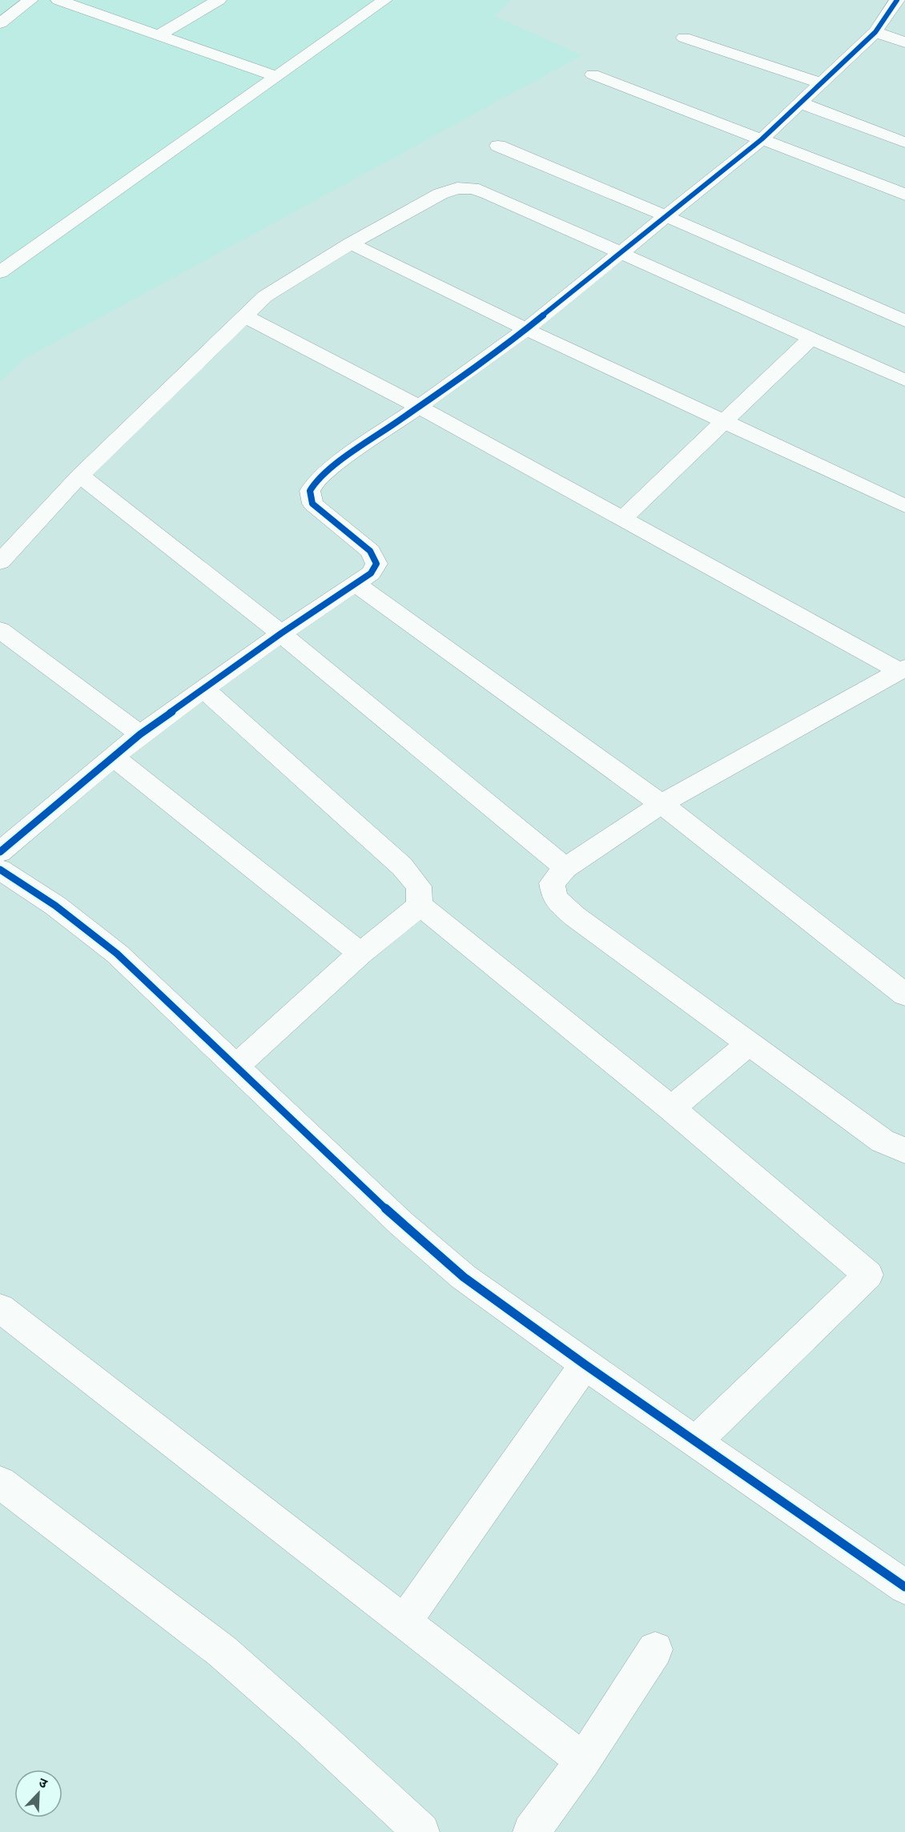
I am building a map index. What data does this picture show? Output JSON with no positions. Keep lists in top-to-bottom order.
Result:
{
  "north": "top right"
}
